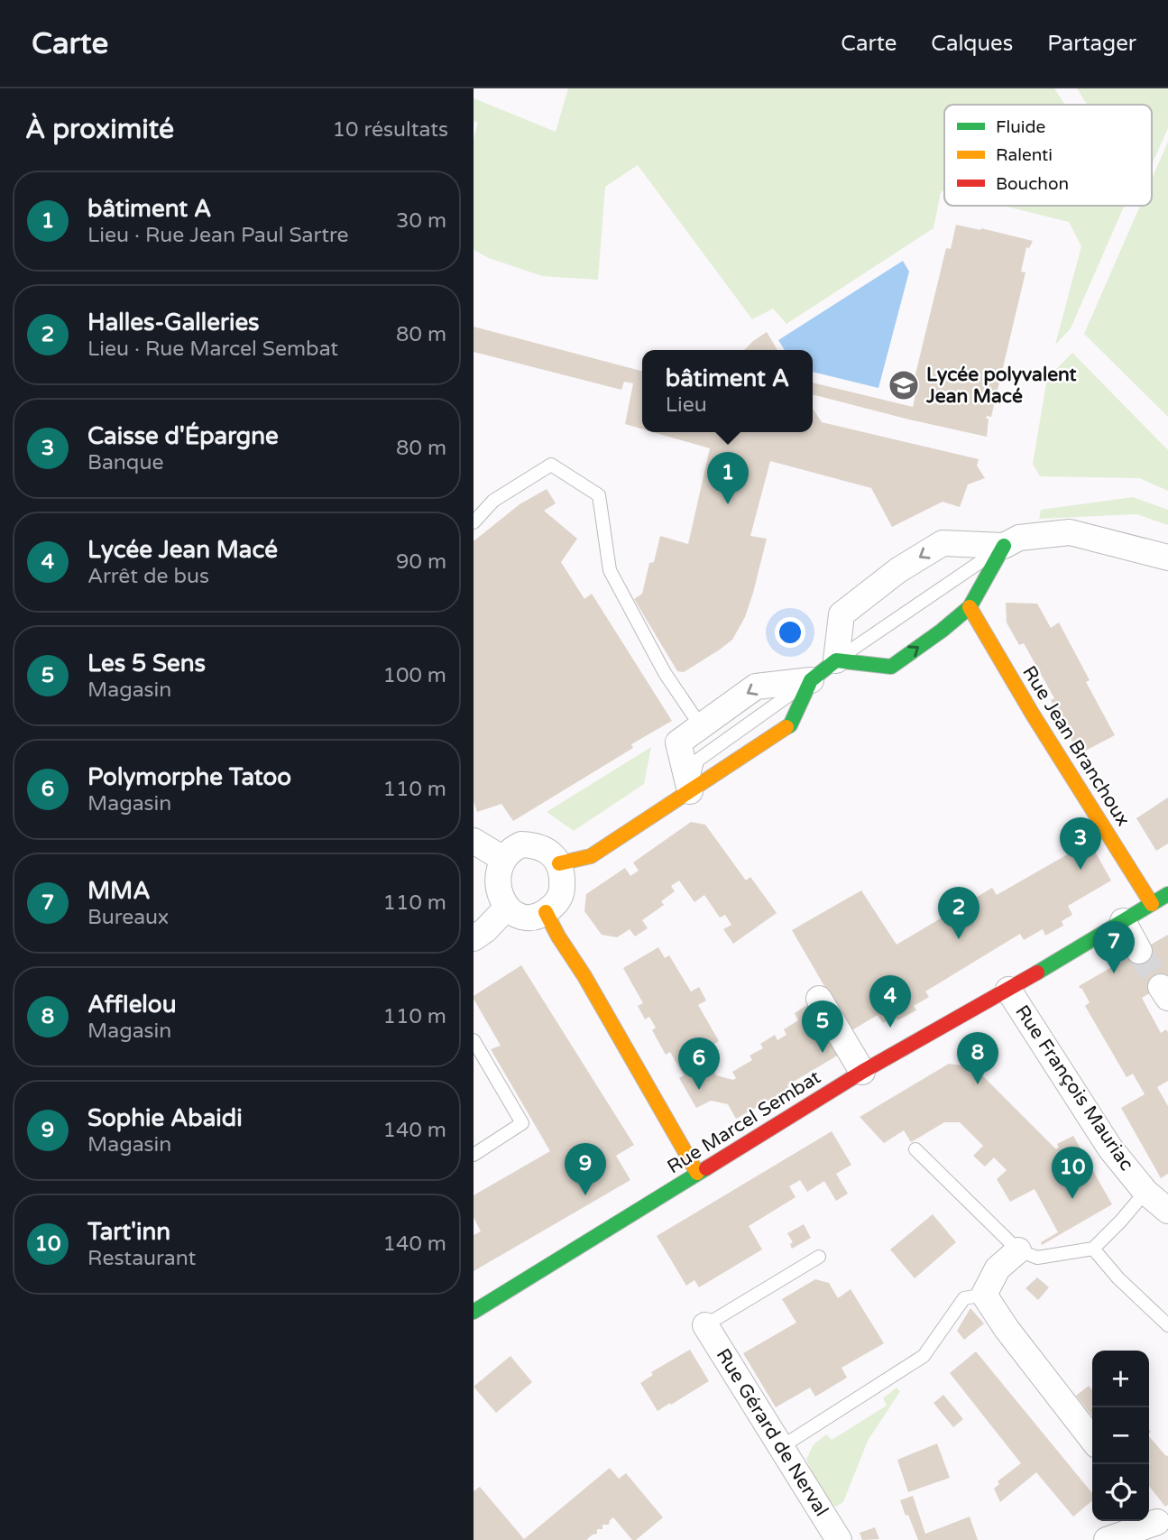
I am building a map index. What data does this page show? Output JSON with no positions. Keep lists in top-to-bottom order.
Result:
{
  "streets": {
    "street": [
      "Rue Jean Branchoux",
      "Rue François Mauriac",
      "Rue Marcel Sembat",
      "Rue Gérard de Nerval"
    ]
  },
  "crossings": [
    ["Rue Jean Branchoux", "Rue Marcel Sembat"],
    ["Rue François Mauriac", "Rue Marcel Sembat"]
  ],
  "places": {
    "school or university": ["Lycée polyvalent Jean Macé"]
  },
  "legend": ["Fluide", "Ralenti", "Bouchon"],
  "page": {
    "header": "Carte",
    "nav": ["Carte", "Calques", "Partager"],
    "heading": ["À proximité", "10 résultats"],
    "list": [
      {
        "mark": "1",
        "name": "bâtiment A",
        "note": "Lieu · Rue Jean Paul Sartre",
        "value": "30 m"
      },
      {
        "mark": "2",
        "name": "Halles-Galleries",
        "note": "Lieu · Rue Marcel Sembat",
        "value": "80 m"
      },
      {
        "mark": "3",
        "name": "Caisse d'Épargne",
        "note": "Banque",
        "value": "80 m"
      },
      {
        "mark": "4",
        "name": "Lycée Jean Macé",
        "note": "Arrêt de bus",
        "value": "90 m"
      },
      {
        "mark": "5",
        "name": "Les 5 Sens",
        "note": "Magasin",
        "value": "100 m"
      },
      {
        "mark": "6",
        "name": "Polymorphe Tatoo",
        "note": "Magasin",
        "value": "110 m"
      },
      {
        "mark": "7",
        "name": "MMA",
        "note": "Bureaux",
        "value": "110 m"
      },
      {
        "mark": "8",
        "name": "Afflelou",
        "note": "Magasin",
        "value": "110 m"
      },
      {
        "mark": "9",
        "name": "Sophie Abaidi",
        "note": "Magasin",
        "value": "140 m"
      },
      {
        "mark": "10",
        "name": "Tart'inn",
        "note": "Restaurant",
        "value": "140 m"
      }
    ],
    "popup": ["bâtiment A", "Lieu"],
    "pins": [
      "1",
      "3",
      "2",
      "7",
      "4",
      "5",
      "8",
      "6",
      "9",
      "10"
    ],
    "map_buttons": ["+", "−"]
  }
}
